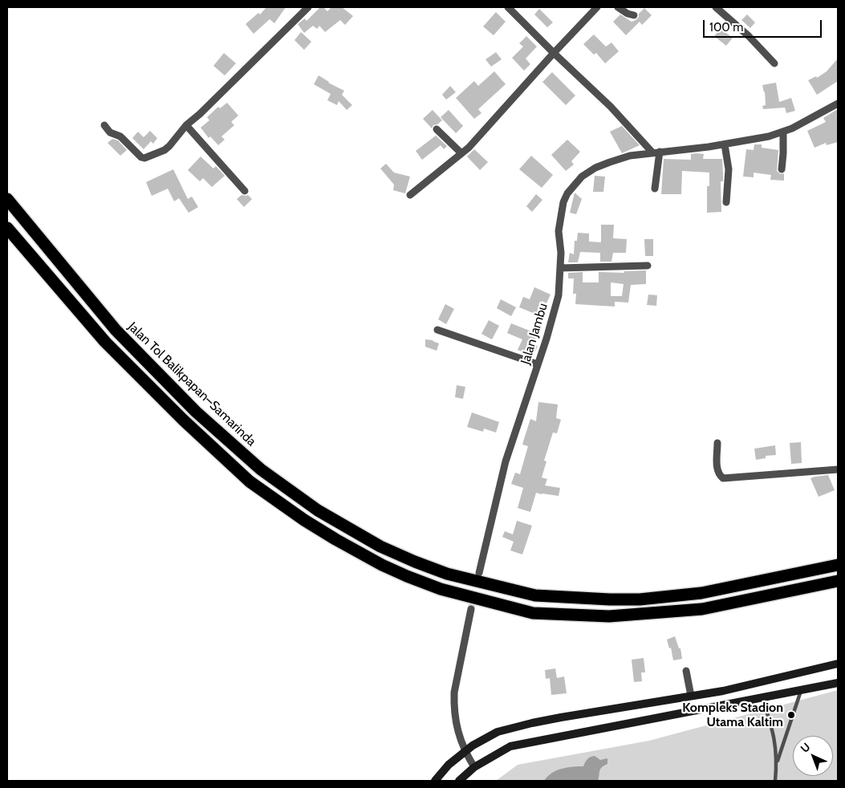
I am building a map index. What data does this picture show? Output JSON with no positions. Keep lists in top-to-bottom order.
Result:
{
  "streets": {
    "highway": ["Jalan Tol Balikpapan–Samarinda"],
    "street": ["Jalan Jambu"]
  },
  "places": ["Kompleks Stadion Utama Kaltim"],
  "scale_bar": "100 m",
  "north": "top left"
}
